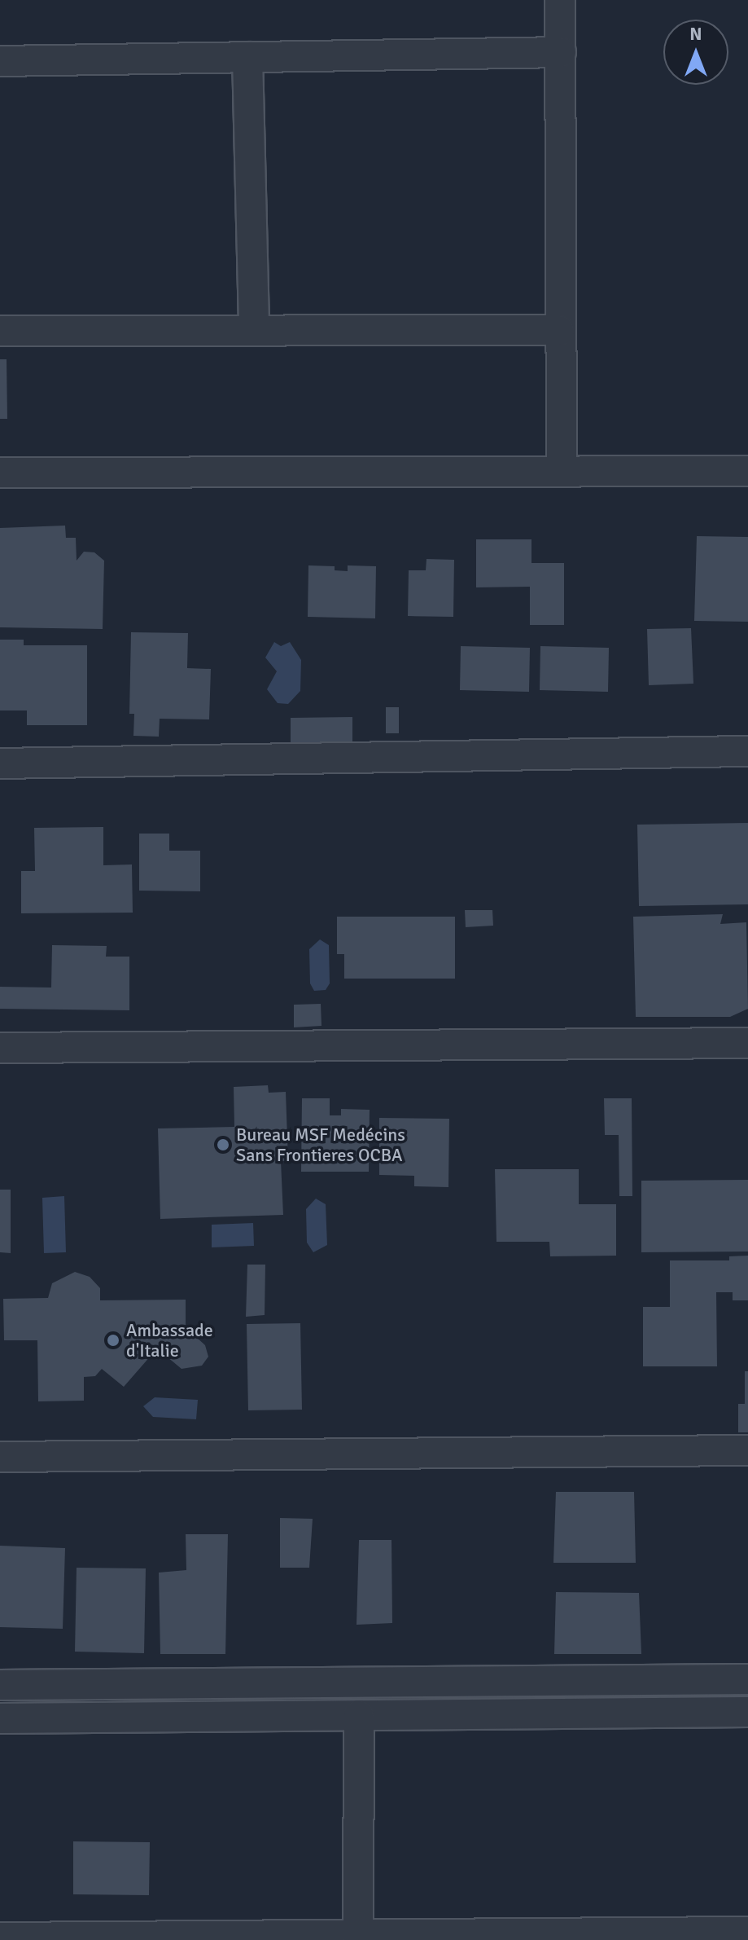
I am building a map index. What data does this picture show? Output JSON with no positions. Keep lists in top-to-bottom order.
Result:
{
  "places": ["Bureau MSF Medécins Sans Frontieres OCBA", "Ambassade d'Italie"],
  "north": "top"
}
